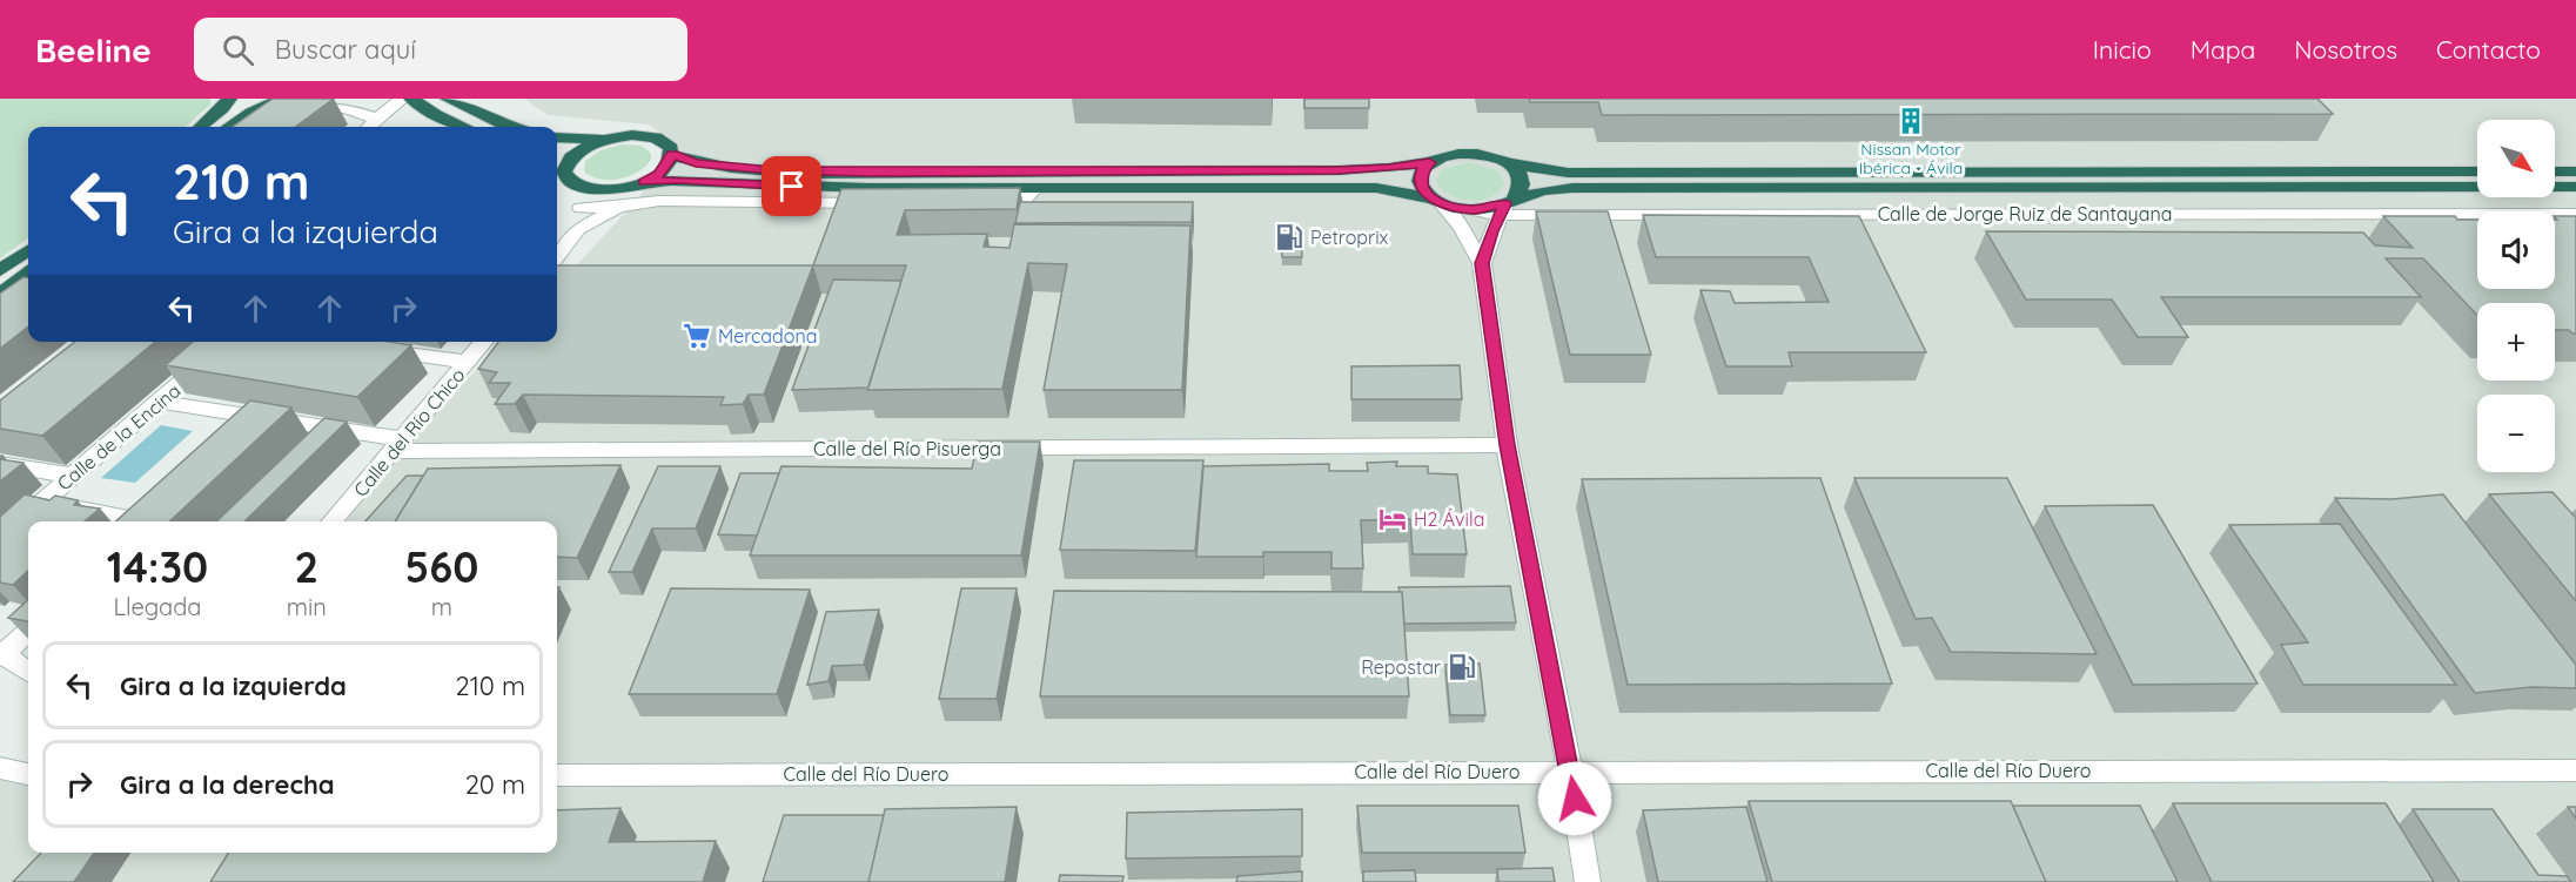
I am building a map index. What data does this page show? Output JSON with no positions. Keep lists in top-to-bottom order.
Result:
{
  "streets": {
    "highway": ["Calle de Jorge Ruiz de Santayana"],
    "street": [
      "Calle del Río Chico",
      "Calle de la Encina",
      "Calle del Río Pisuerga",
      "Calle del Río Duero"
    ]
  },
  "crossings": [
    ["Calle del Río Chico", "Calle del Río Pisuerga"],
    ["Calle de la Encina", "Calle del Río Pisuerga"]
  ],
  "places": {
    "building": ["Nissan Motor Ibérica - Ávila"],
    "fuel station": ["Petroprix", "Repostar"],
    "supermarket": ["Mercadona"],
    "hotel": ["H2 Ávila"]
  },
  "north": "bottom right",
  "page": {
    "header": "Beeline",
    "search": "Buscar aquí",
    "nav": [
      "Inicio",
      "Mapa",
      "Nosotros",
      "Contacto"
    ],
    "map_buttons": ["+", "−"],
    "turn": ["210 m", "Gira a la izquierda"],
    "eta": [
      "14:30",
      "Llegada",
      "2",
      "min",
      "560",
      "m"
    ],
    "list": [
      {
        "name": "Gira a la izquierda",
        "value": "210 m"
      },
      {
        "name": "Gira a la derecha",
        "value": "20 m"
      }
    ]
  }
}
